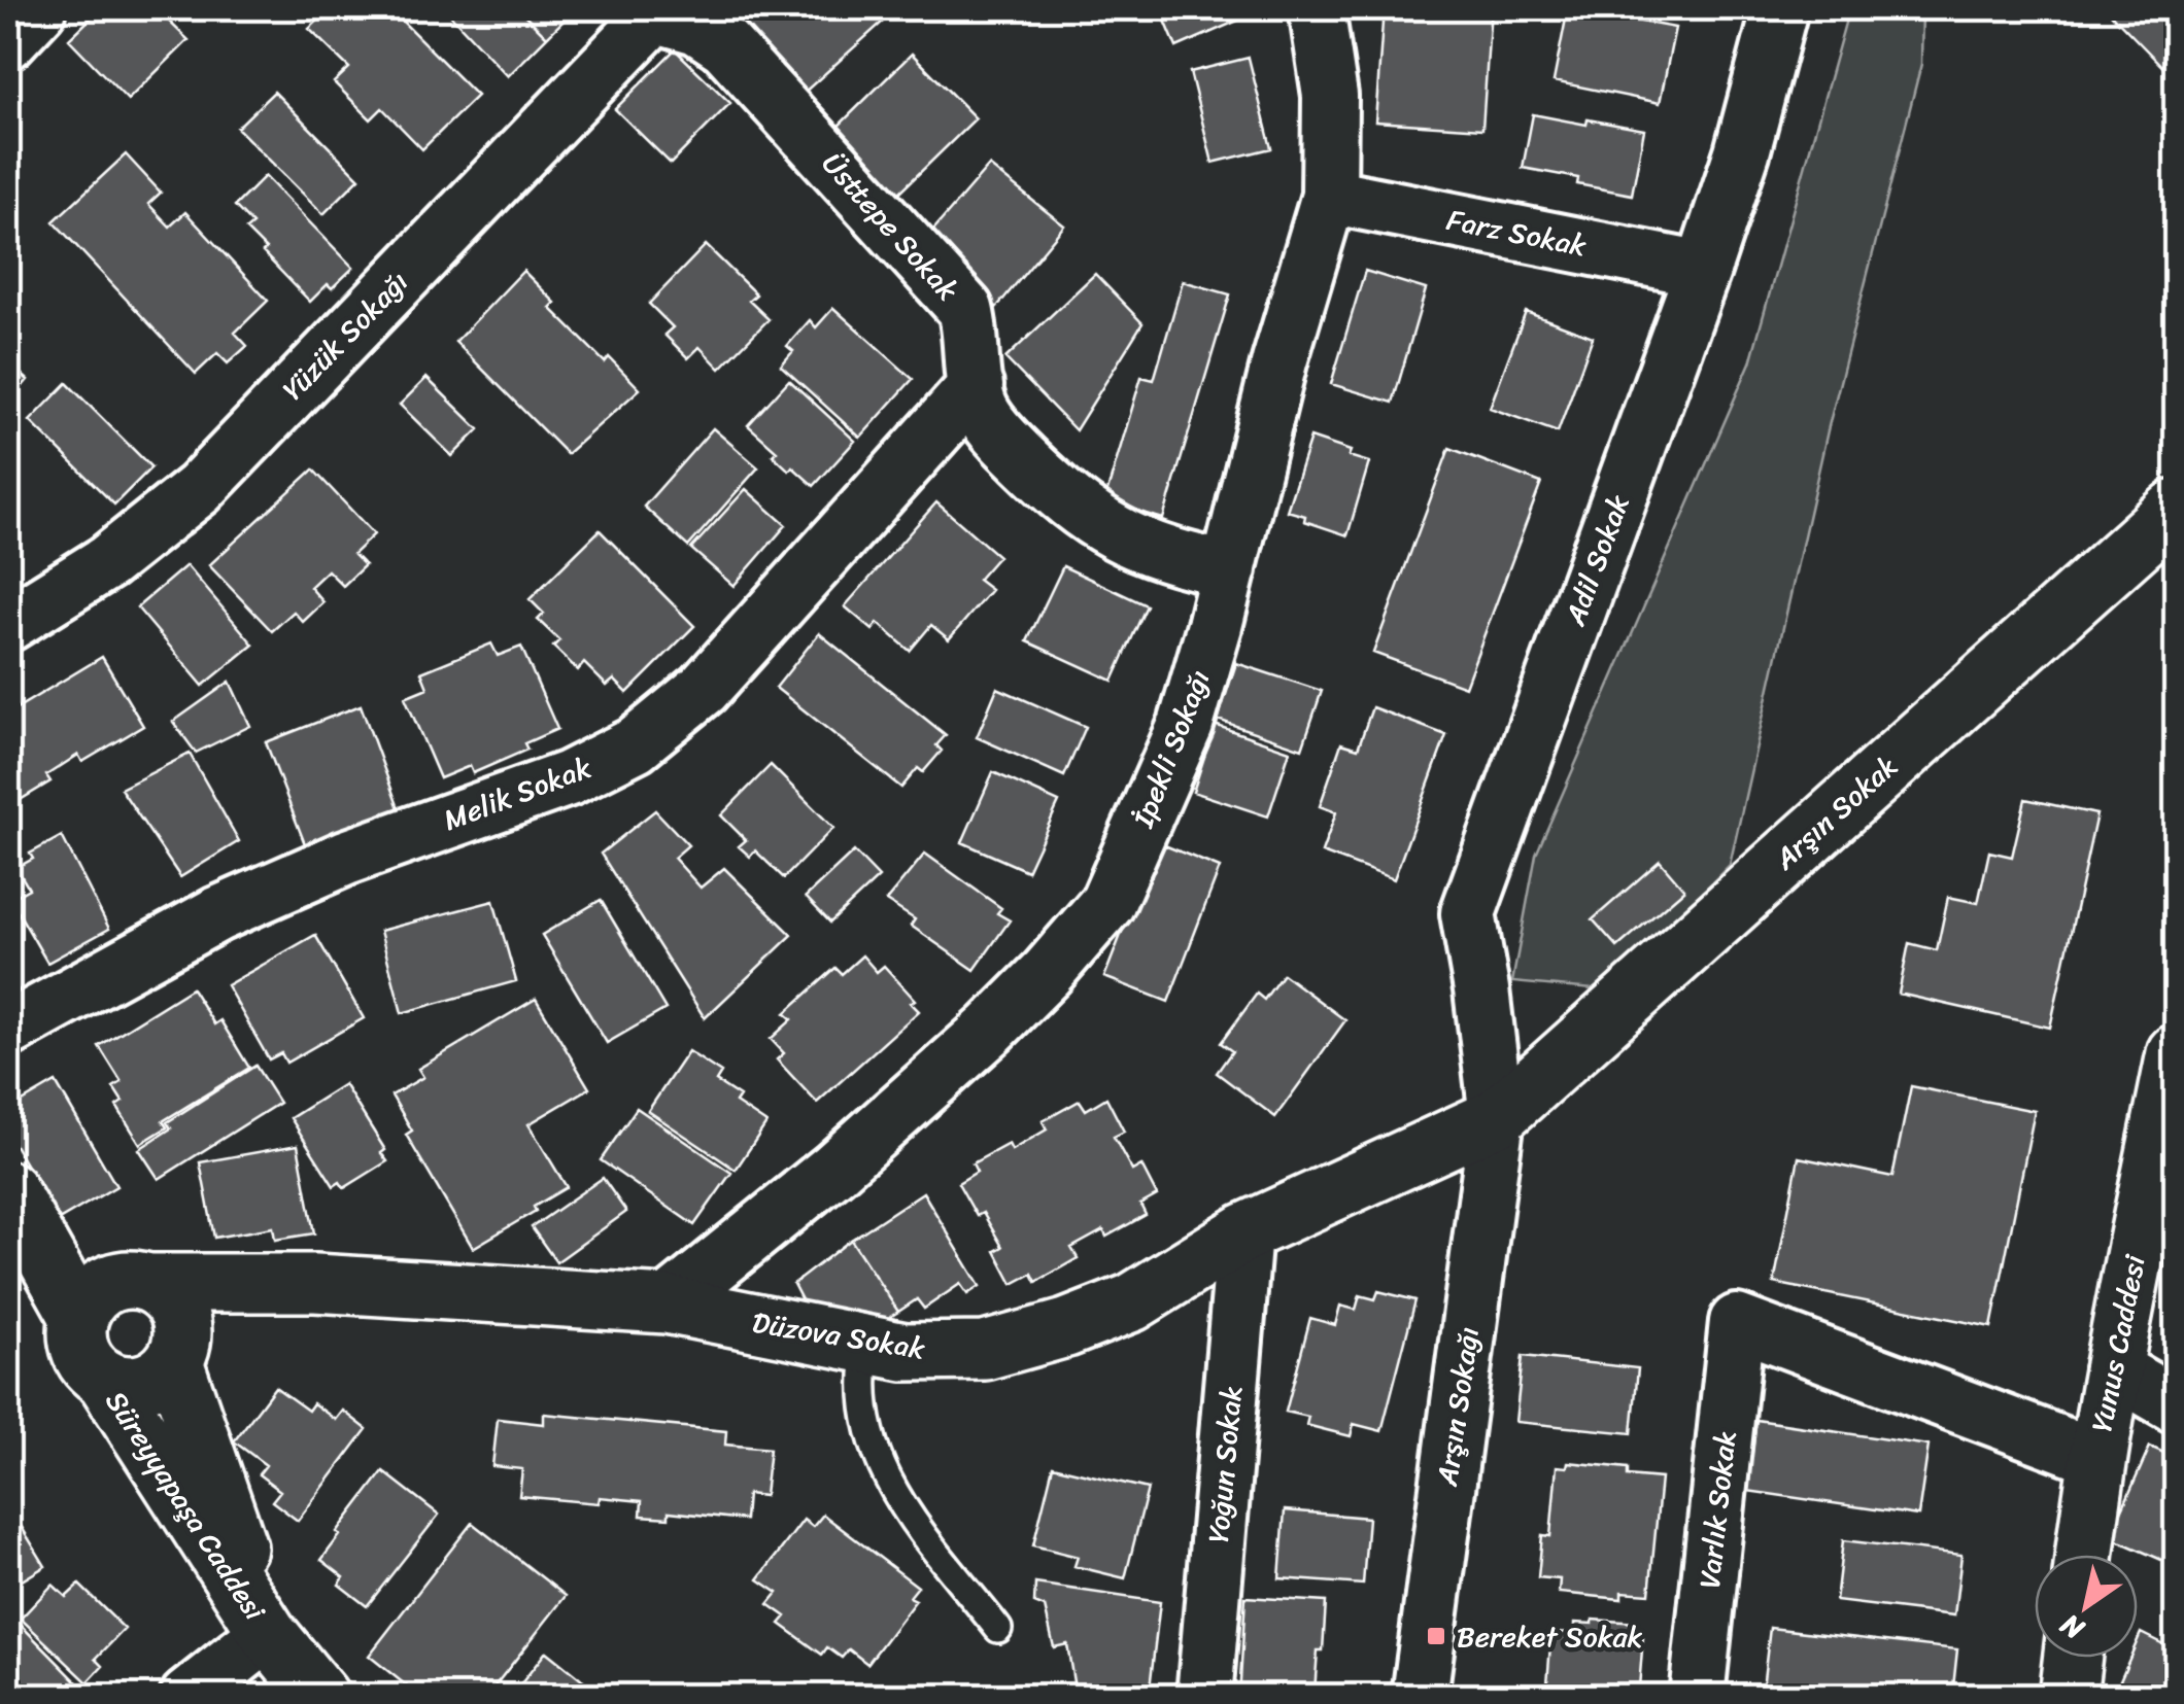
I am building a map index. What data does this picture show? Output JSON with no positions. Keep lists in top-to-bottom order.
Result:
{
  "streets": {
    "street": [
      "Üsttepe Sokak",
      "Farz Sokak",
      "Yüzük Sokağı",
      "Adil Sokak",
      "İpekli Sokağı",
      "Melik Sokak",
      "Arşın Sokak",
      "Düzova Sokak",
      "Yunus Caddesi",
      "Arşın Sokağı",
      "Yoğun Sokak",
      "Süreyyapaşa Caddesi",
      "Varlık Sokak"
    ]
  },
  "crossings": [
    ["Üsttepe Sokak", "Yüzük Sokağı"],
    ["Üsttepe Sokak", "İpekli Sokağı"],
    ["Üsttepe Sokak", "Melik Sokak"],
    ["Farz Sokak", "Adil Sokak"],
    ["Farz Sokak", "İpekli Sokağı"],
    ["Adil Sokak", "Arşın Sokak"],
    ["Adil Sokak", "Düzova Sokak"],
    ["Adil Sokak", "Arşın Sokağı"],
    ["İpekli Sokağı", "Düzova Sokak"],
    ["Arşın Sokak", "Düzova Sokak"],
    ["Arşın Sokak", "Arşın Sokağı"],
    ["Düzova Sokak", "Arşın Sokağı"],
    ["Düzova Sokak", "Yoğun Sokak"],
    ["Düzova Sokak", "Süreyyapaşa Caddesi"],
    ["Yunus Caddesi", "Varlık Sokak"]
  ],
  "places": {
    "transit": ["Bereket Sokak"]
  },
  "north": "bottom left"
}
